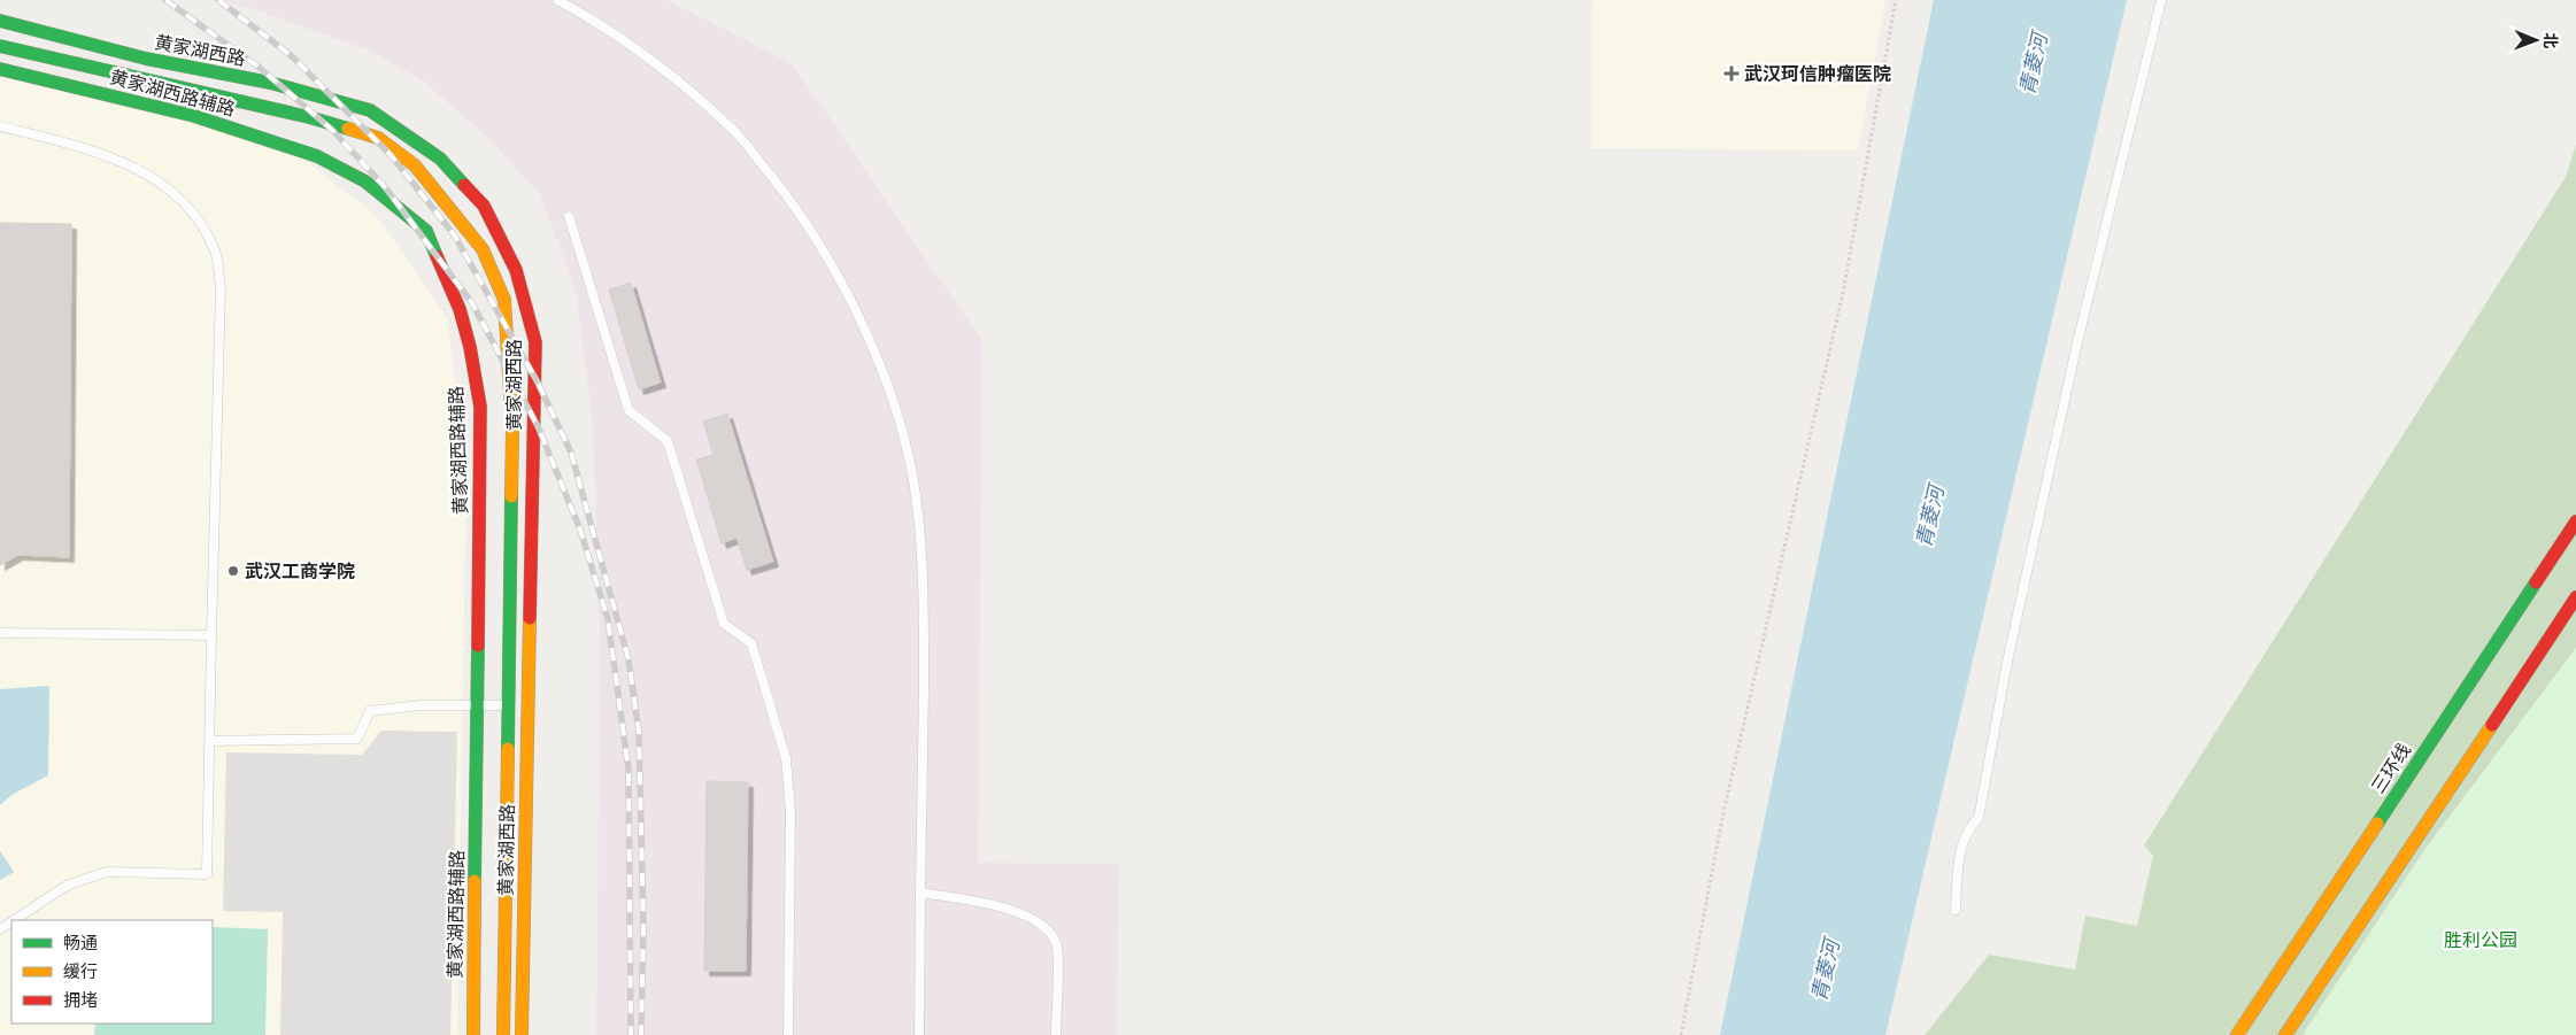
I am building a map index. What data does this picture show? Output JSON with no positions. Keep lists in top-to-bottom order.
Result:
{
  "streets": {
    "main road": ["黄家湖西路", "黄家湖西路辅路", "三环线"]
  },
  "water": ["青菱河"],
  "parks": ["胜利公园"],
  "places": {
    "health": ["武汉珂信肿瘤医院"],
    "other": ["武汉工商学院"]
  },
  "legend": ["畅通", "缓行", "拥堵"],
  "north": "right"
}
